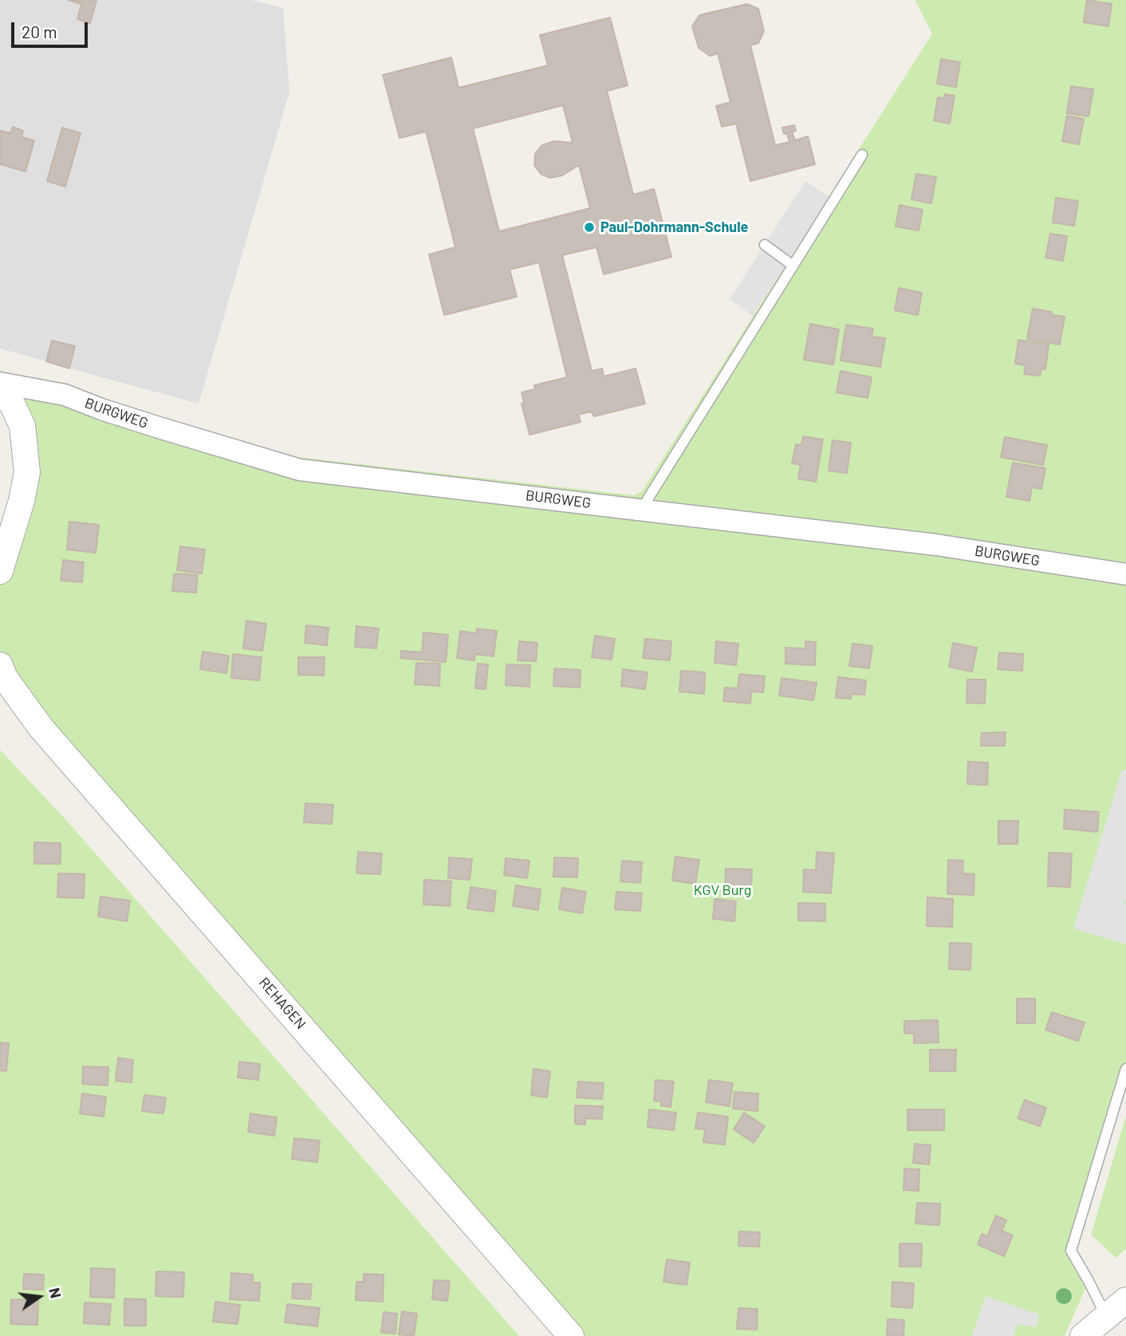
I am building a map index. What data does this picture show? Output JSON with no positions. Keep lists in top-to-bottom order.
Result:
{
  "streets": {
    "street": ["BURGWEG", "REHAGEN"]
  },
  "parks": ["KGV Burg"],
  "places": ["Paul-Dohrmann-Schule"],
  "scale_bar": "20 m",
  "north": "right"
}
